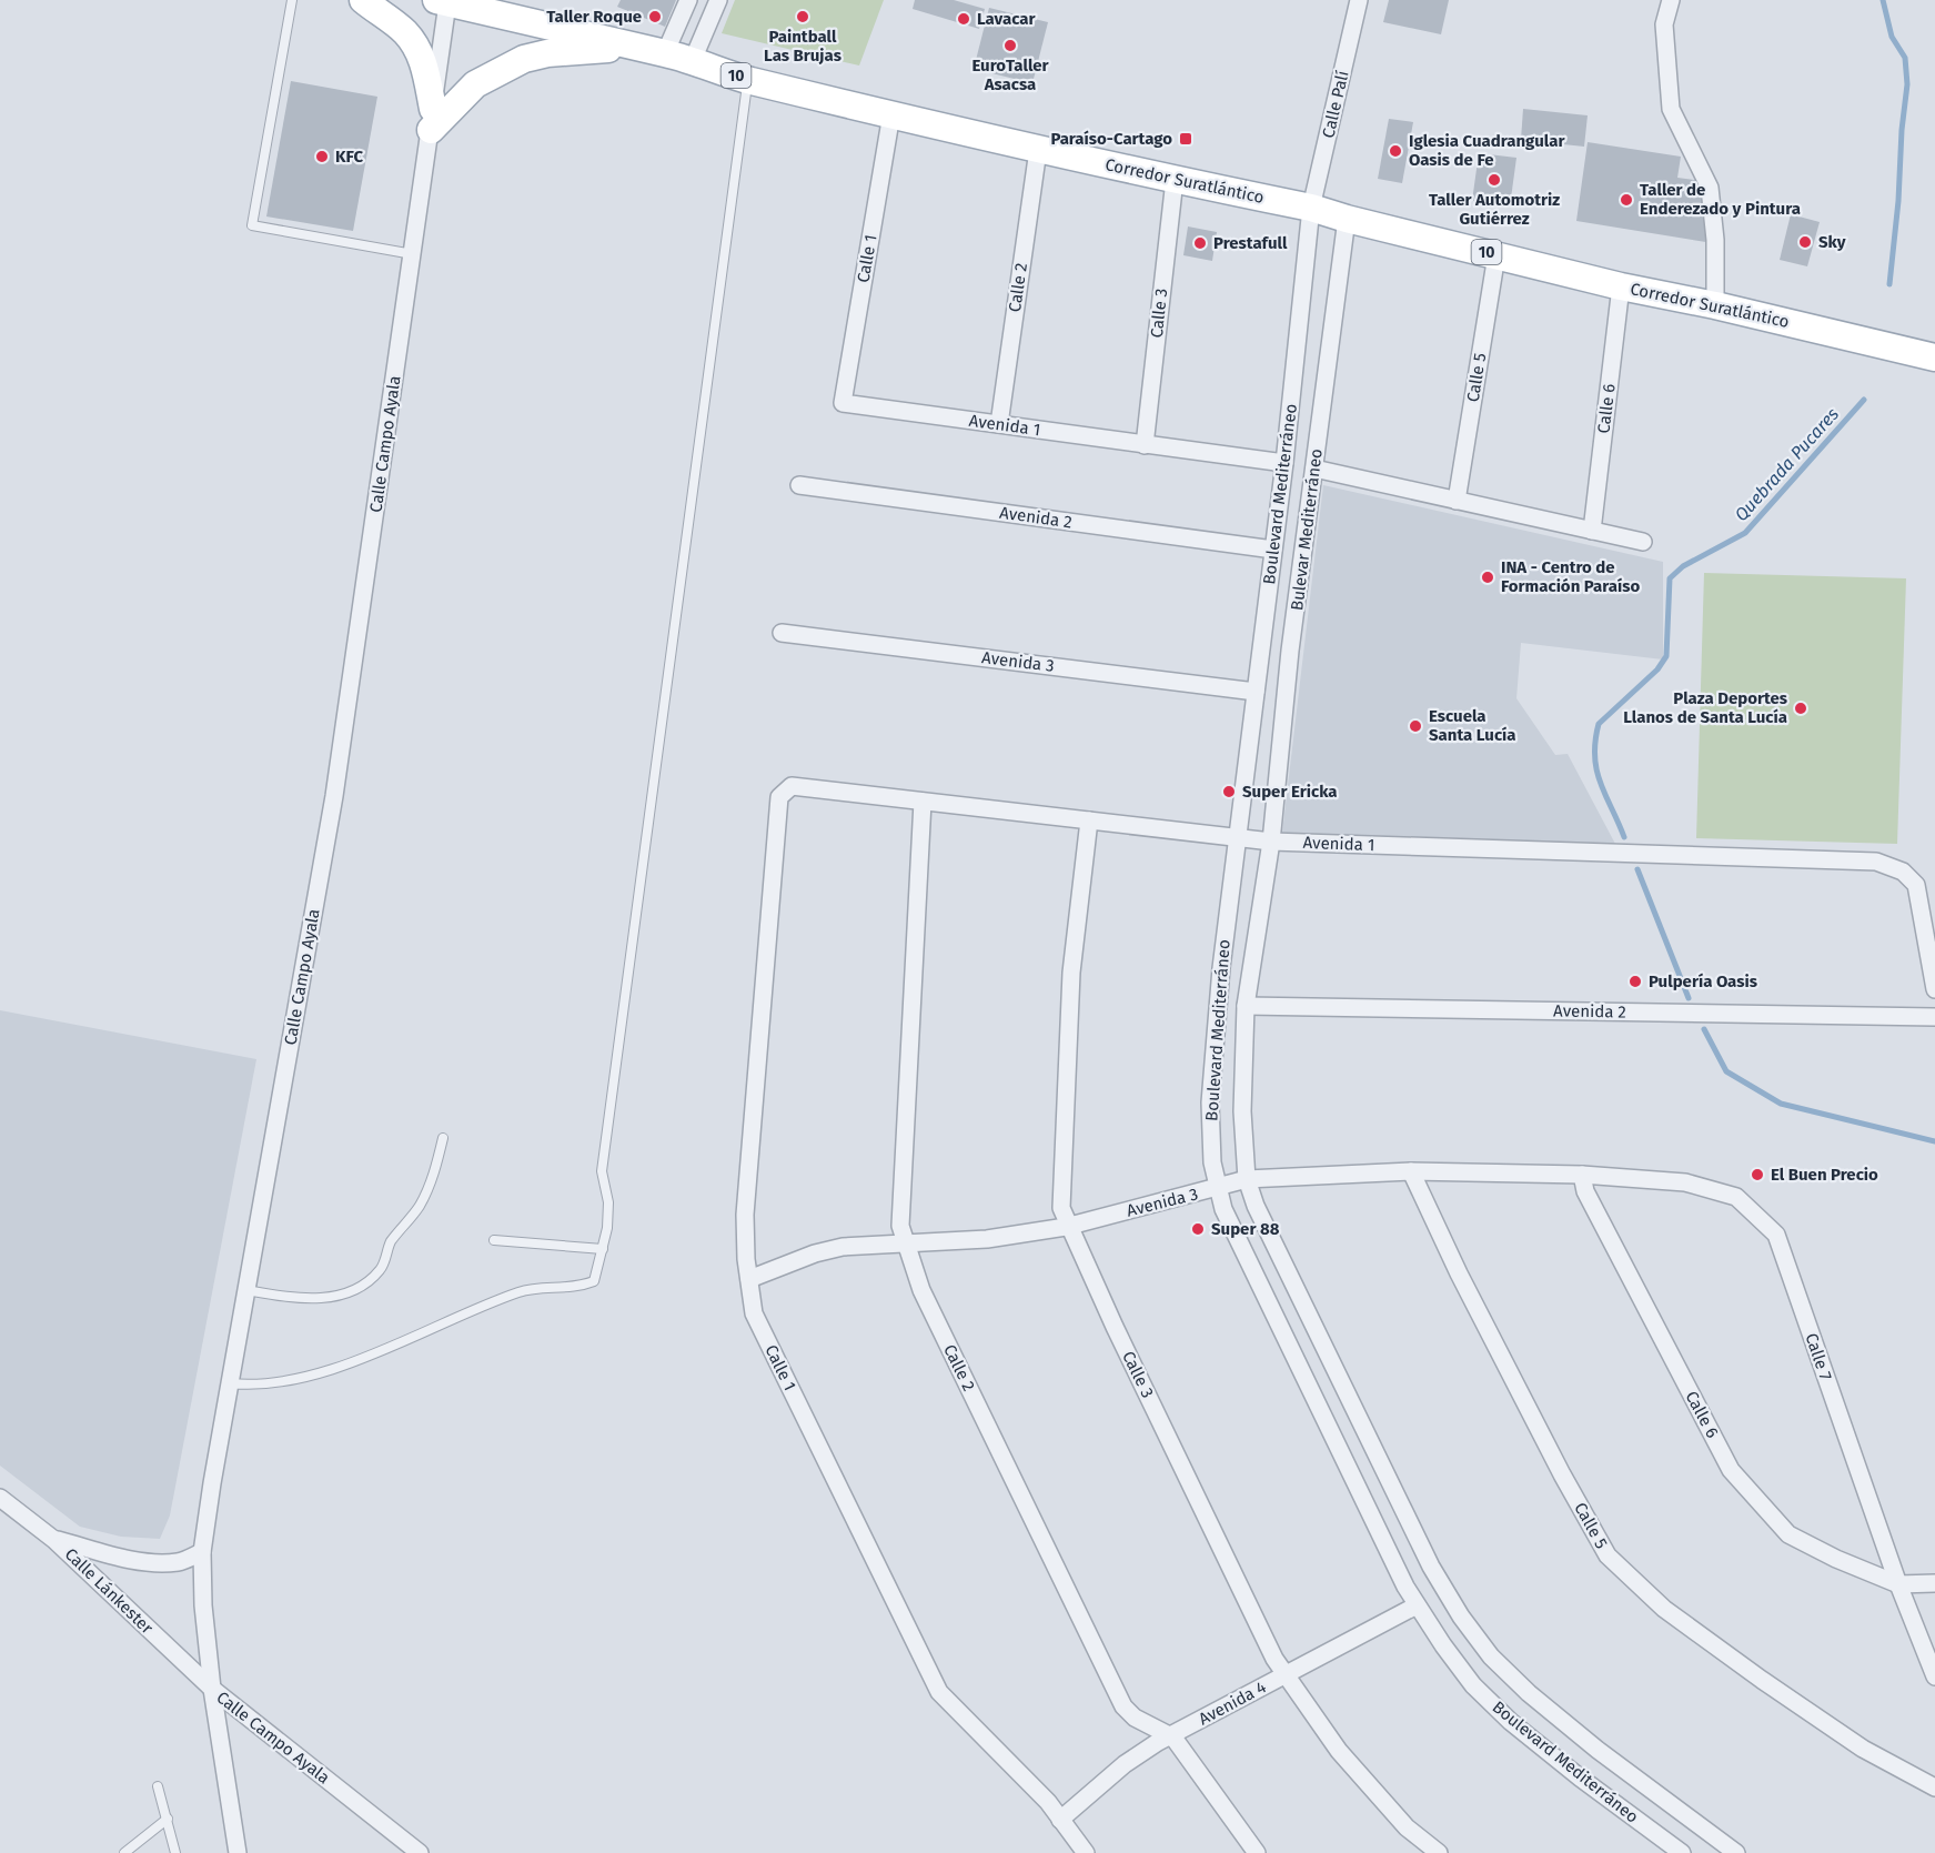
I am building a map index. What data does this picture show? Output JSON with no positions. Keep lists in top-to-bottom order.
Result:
{
  "streets": {
    "main road": ["10", "Corredor Suratlántico"],
    "street": [
      "Calle Palí",
      "Calle 1",
      "Calle 2",
      "Calle 3",
      "Calle 5",
      "Calle 6",
      "Avenida 1",
      "Calle Campo Ayala",
      "Boulevard Mediterráneo",
      "Avenida 2",
      "Bulevar Mediterráneo",
      "Avenida 3",
      "Calle 7",
      "Calle Lánkester",
      "Avenida 4"
    ]
  },
  "crossings": [
    ["Calle Palí", "Corredor Suratlántico"],
    ["Calle Palí", "Boulevard Mediterráneo"],
    ["Corredor Suratlántico", "Calle 1"],
    ["Corredor Suratlántico", "Calle 2"],
    ["Corredor Suratlántico", "Calle 3"],
    ["Corredor Suratlántico", "Calle 5"],
    ["Corredor Suratlántico", "Calle 6"],
    ["Corredor Suratlántico", "Calle Campo Ayala"],
    ["Corredor Suratlántico", "Boulevard Mediterráneo"],
    ["Corredor Suratlántico", "Bulevar Mediterráneo"],
    ["Calle 1", "Avenida 1"],
    ["Calle 1", "Avenida 3"],
    ["Calle 1", "Avenida 4"],
    ["Calle 2", "Avenida 1"],
    ["Calle 2", "Avenida 3"],
    ["Calle 2", "Avenida 4"],
    ["Calle 3", "Avenida 1"],
    ["Calle 3", "Avenida 3"],
    ["Calle 3", "Avenida 4"],
    ["Calle 5", "Avenida 3"],
    ["Calle 6", "Avenida 3"],
    ["Calle 6", "Calle 7"],
    ["Avenida 1", "Boulevard Mediterráneo"],
    ["Avenida 1", "Bulevar Mediterráneo"],
    ["Calle Campo Ayala", "Calle Lánkester"],
    ["Boulevard Mediterráneo", "Avenida 2"],
    ["Boulevard Mediterráneo", "Bulevar Mediterráneo"],
    ["Boulevard Mediterráneo", "Avenida 3"],
    ["Boulevard Mediterráneo", "Avenida 4"],
    ["Avenida 3", "Calle 7"]
  ],
  "water": ["Quebrada Pucares"],
  "places": {
    "other": [
      "Taller Roque",
      "Paintball Las Brujas",
      "Lavacar",
      "EuroTaller Asacsa",
      "Iglesia Cuadrangular Oasis de Fe",
      "KFC",
      "Taller Automotriz Gutiérrez",
      "Taller de Enderezado y Pintura",
      "Sky",
      "Prestafull",
      "INA - Centro de Formación Paraíso",
      "Plaza Deportes Llanos de Santa Lucía",
      "Escuela Santa Lucía",
      "Super Ericka",
      "Pulpería Oasis",
      "El Buen Precio",
      "Super 88"
    ],
    "transit": ["Paraíso-Cartago"]
  }
}
